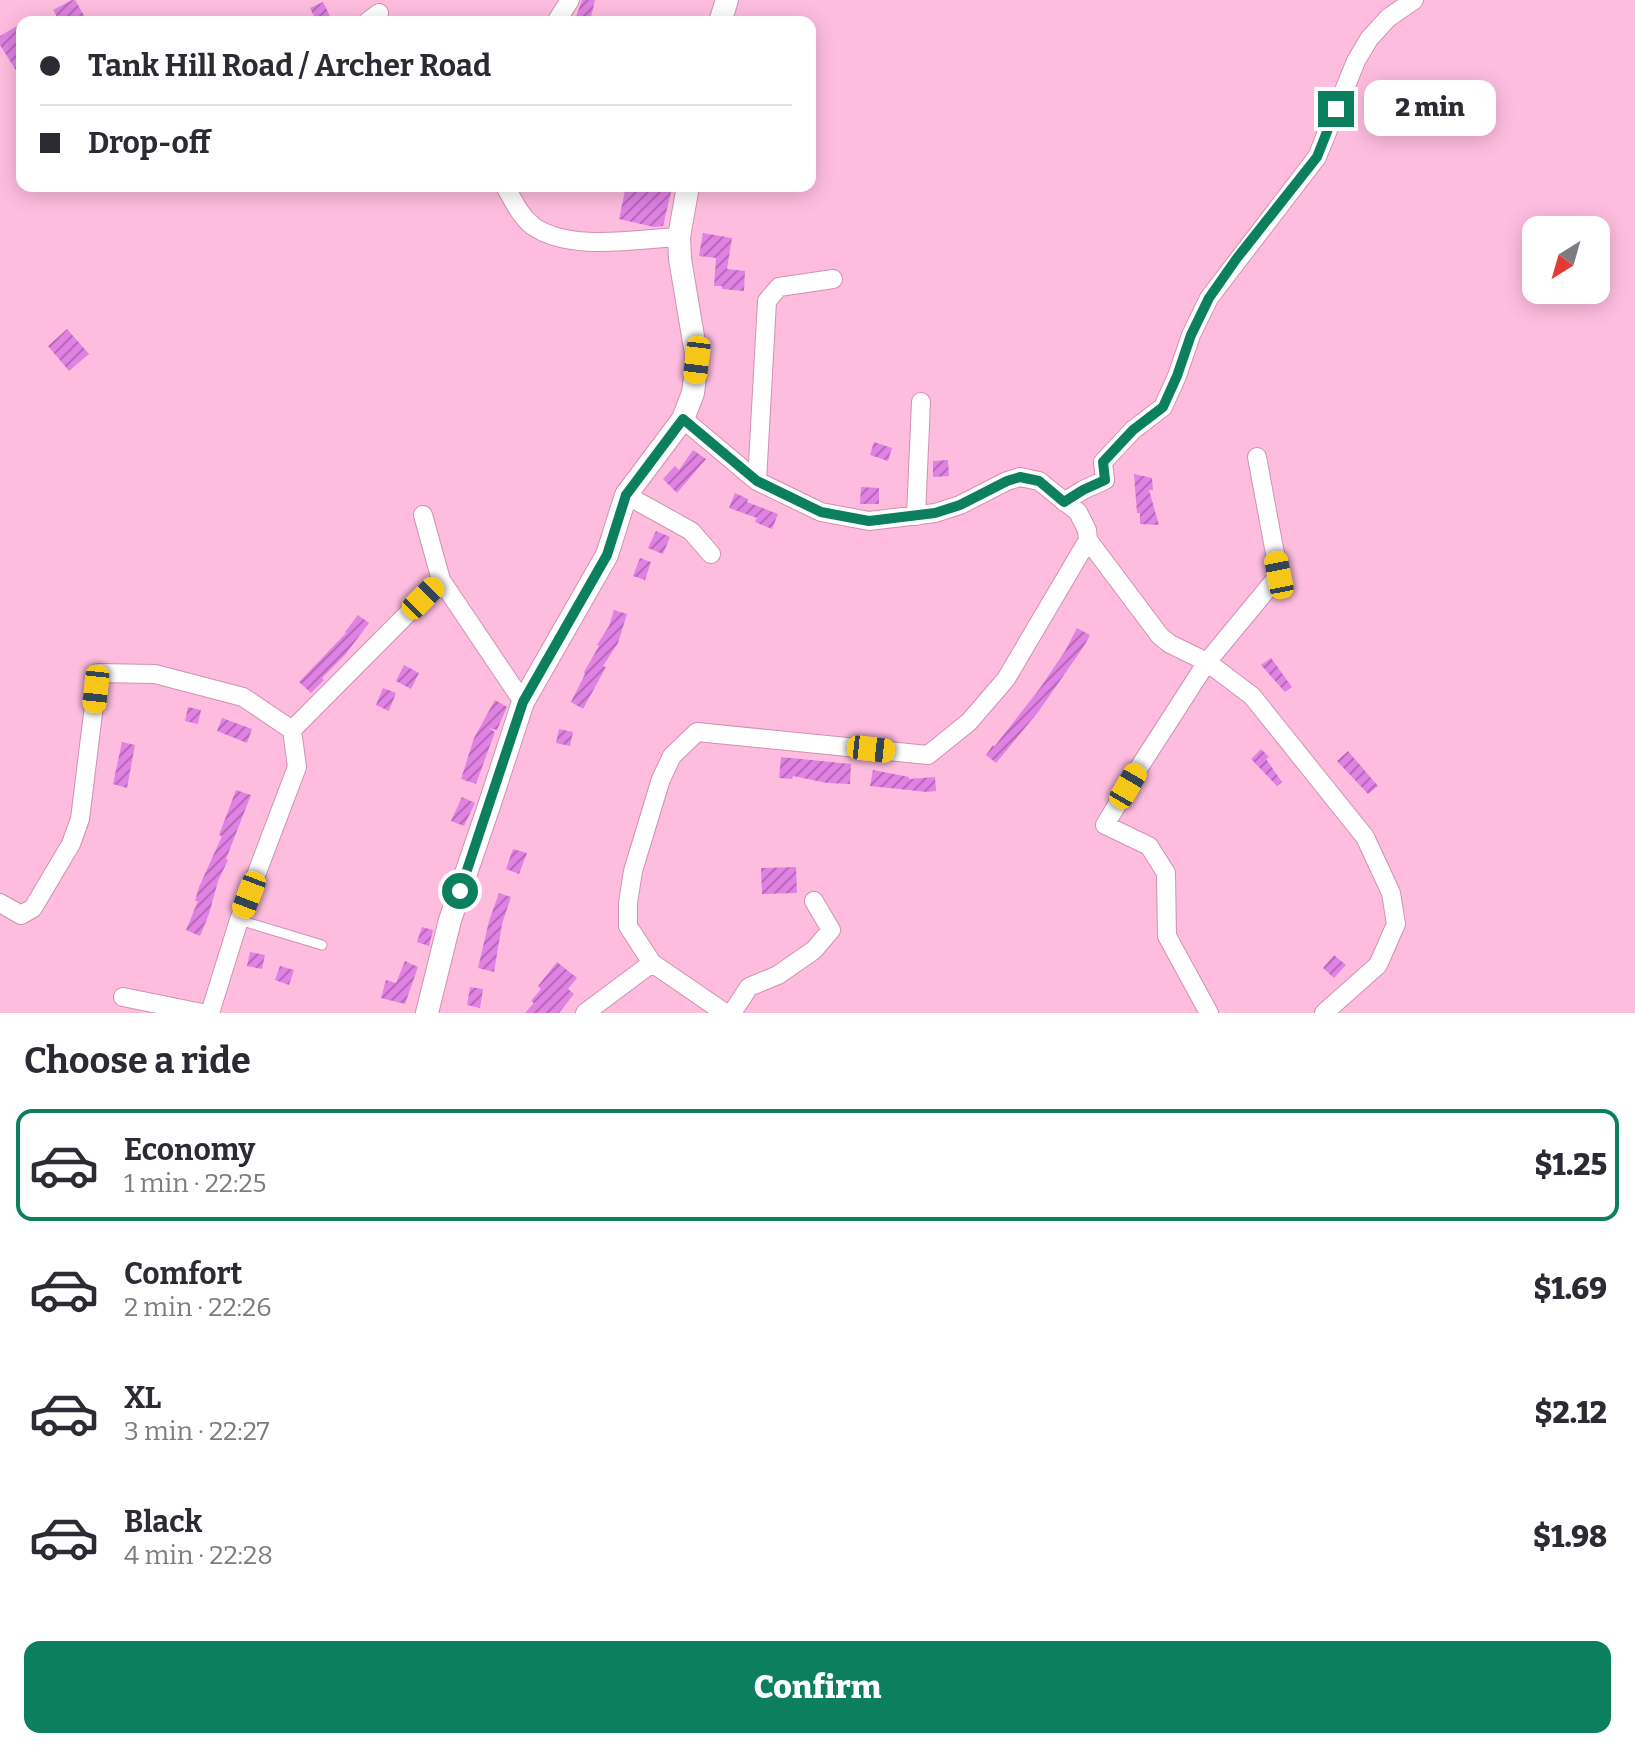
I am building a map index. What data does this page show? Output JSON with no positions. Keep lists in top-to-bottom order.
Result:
{
  "north": "bottom left",
  "page": {
    "banner": ["Tank Hill Road / Archer Road", "Drop-off"],
    "bubble": "2 min",
    "heading": "Choose a ride",
    "list": [
      {
        "name": "Economy",
        "note": "1 min · 22:25",
        "value": "$1.25"
      },
      {
        "name": "Comfort",
        "note": "2 min · 22:26",
        "value": "$1.69"
      },
      {
        "name": "XL",
        "note": "3 min · 22:27",
        "value": "$2.12"
      },
      {
        "name": "Black",
        "note": "4 min · 22:28",
        "value": "$1.98"
      }
    ],
    "buttons": "Confirm"
  }
}
